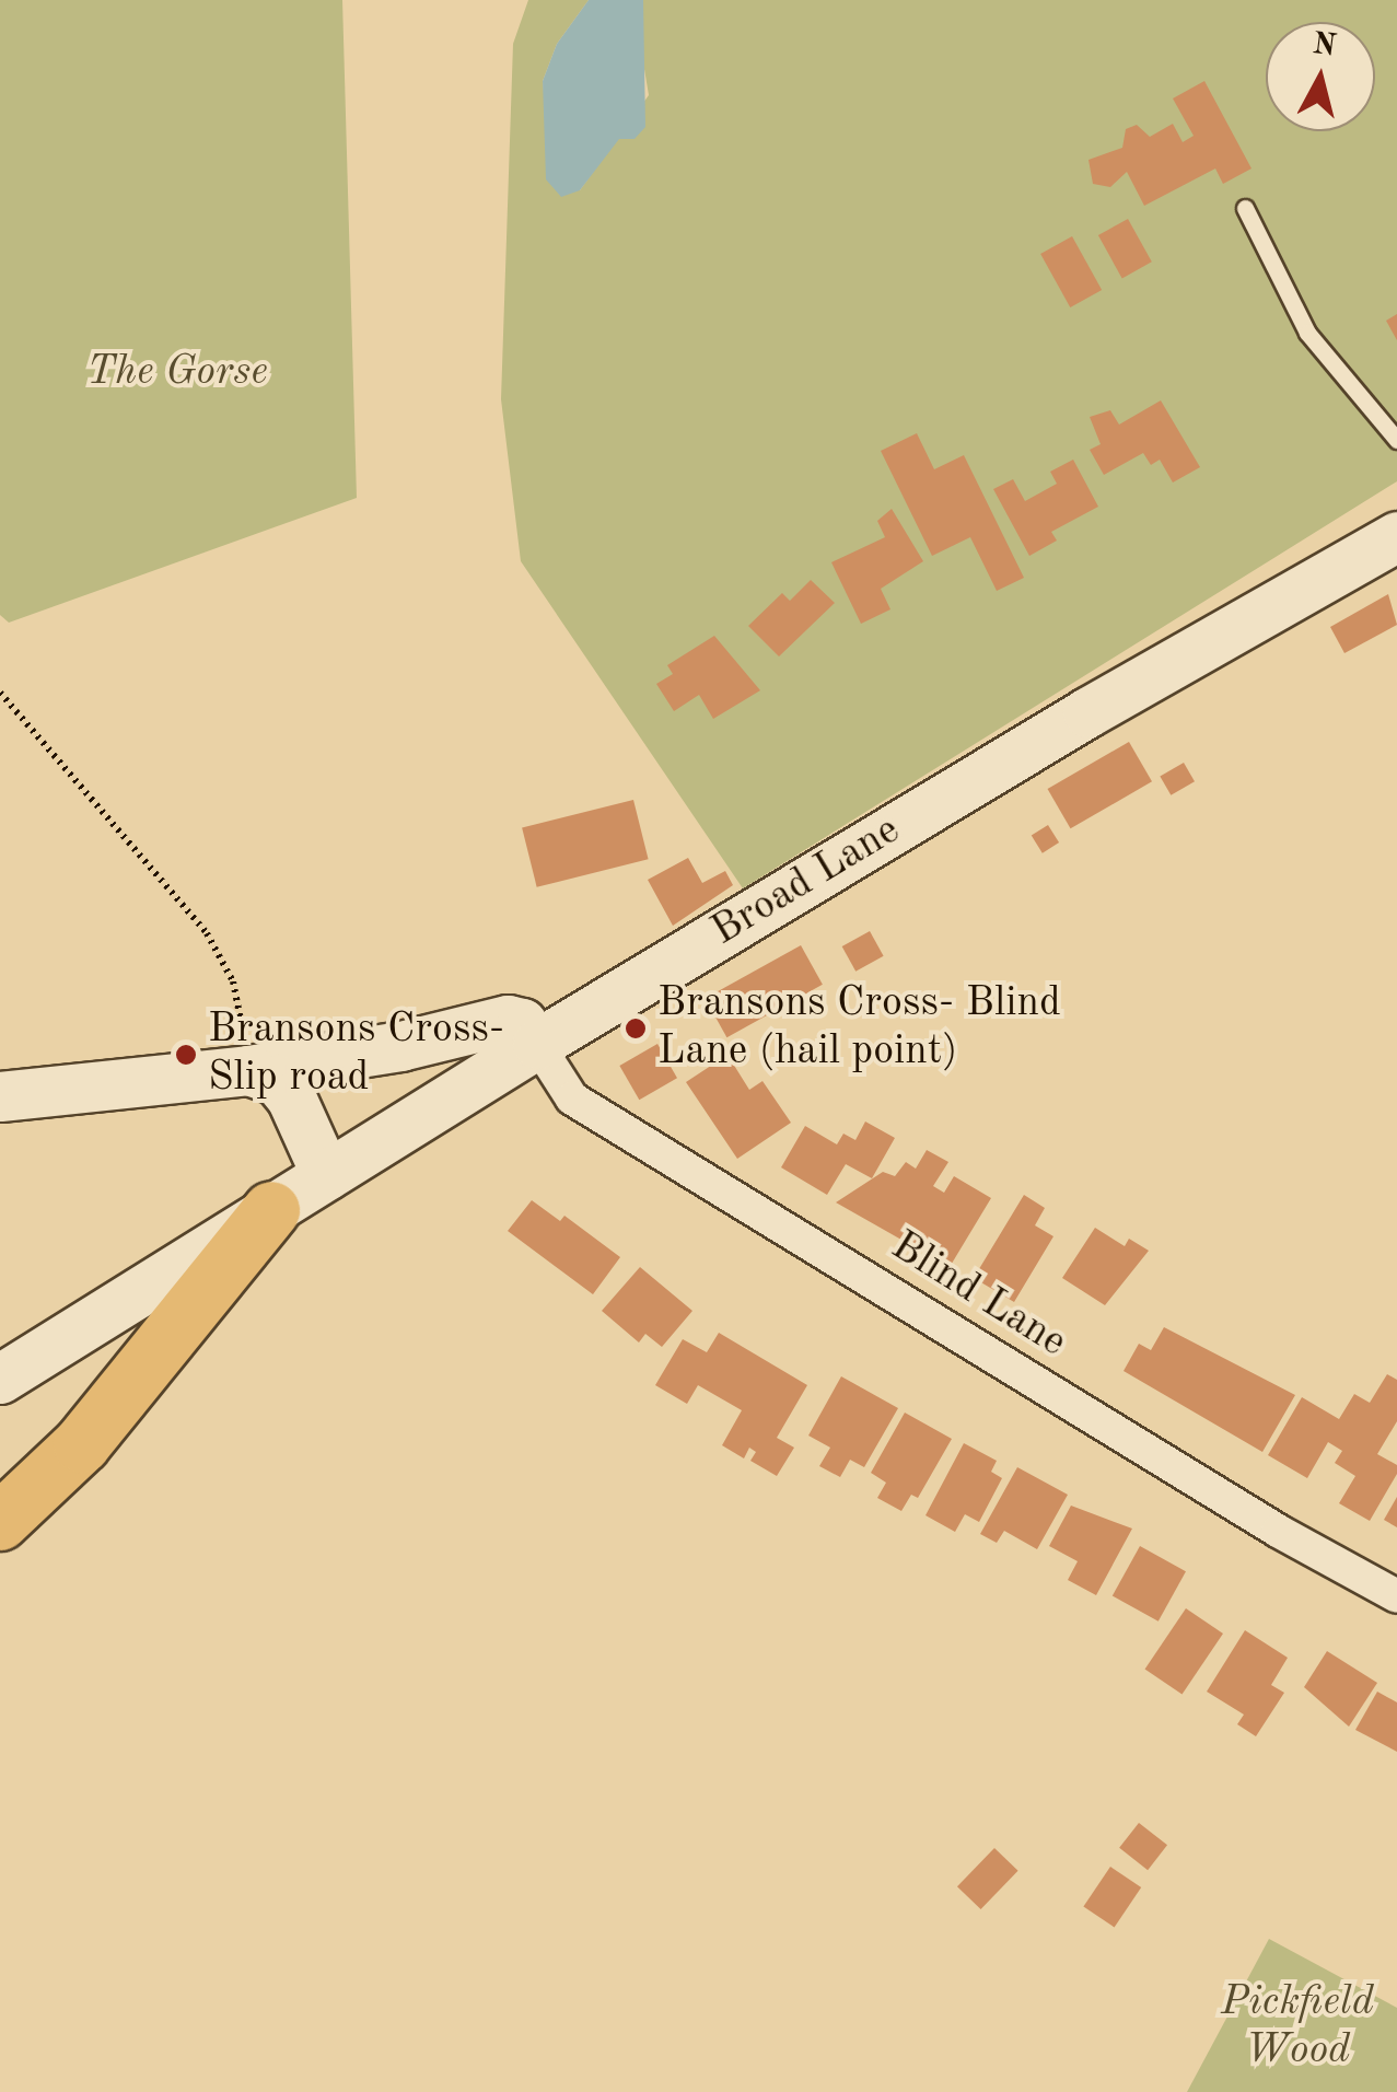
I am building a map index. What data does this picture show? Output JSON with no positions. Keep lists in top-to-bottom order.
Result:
{
  "streets": {
    "main road": ["Broad Lane"],
    "street": ["Blind Lane"]
  },
  "crossings": [
    ["Broad Lane", "Blind Lane"]
  ],
  "parks": ["The Gorse", "Pickfield Wood"],
  "places": ["Bransons Cross- Blind Lane (hail point)", "Bransons Cross- Slip road"],
  "north": "top"
}
